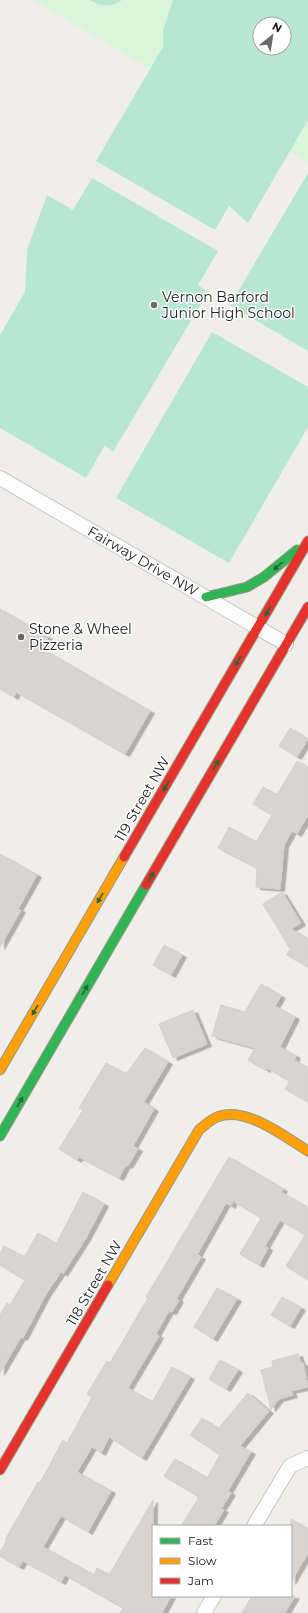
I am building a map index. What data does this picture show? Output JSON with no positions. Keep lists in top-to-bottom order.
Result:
{
  "streets": {
    "main road": ["119 Street NW", "118 Street NW"],
    "street": ["Fairway Drive NW"]
  },
  "crossings": [
    ["Fairway Drive NW", "119 Street NW"]
  ],
  "places": ["Vernon Barford Junior High School", "Stone & Wheel Pizzeria"],
  "legend": ["Fast", "Slow", "Jam"],
  "north": "top right"
}
